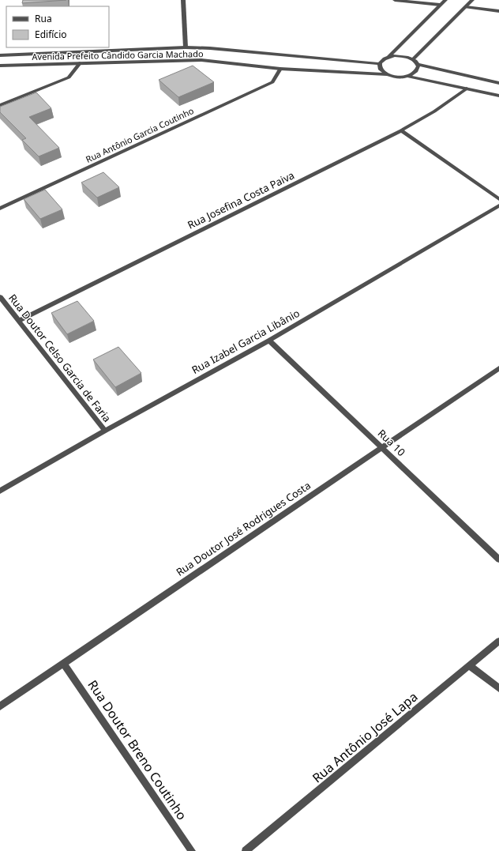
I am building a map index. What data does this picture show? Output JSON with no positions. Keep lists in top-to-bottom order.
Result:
{
  "streets": {
    "street": [
      "Avenida Prefeito Cândido Garcia Machado",
      "Rua Antônio Garcia Coutinho",
      "Rua Josefina Costa Paiva",
      "Rua Izabel Garcia Libânio",
      "Rua Doutor Celso Garcia de Faria",
      "Rua 10",
      "Rua Doutor José Rodrigues Costa",
      "Rua Antônio José Lapa",
      "Rua Doutor Breno Coutinho"
    ]
  },
  "crossings": [
    ["Avenida Prefeito Cândido Garcia Machado", "Rua Antônio Garcia Coutinho"],
    ["Avenida Prefeito Cândido Garcia Machado", "Rua Josefina Costa Paiva"],
    ["Rua Josefina Costa Paiva", "Rua Doutor Celso Garcia de Faria"],
    ["Rua Izabel Garcia Libânio", "Rua Doutor Celso Garcia de Faria"],
    ["Rua Izabel Garcia Libânio", "Rua 10"],
    ["Rua 10", "Rua Doutor José Rodrigues Costa"],
    ["Rua Doutor José Rodrigues Costa", "Rua Doutor Breno Coutinho"]
  ],
  "legend": ["Rua", "Edifício"]
}
